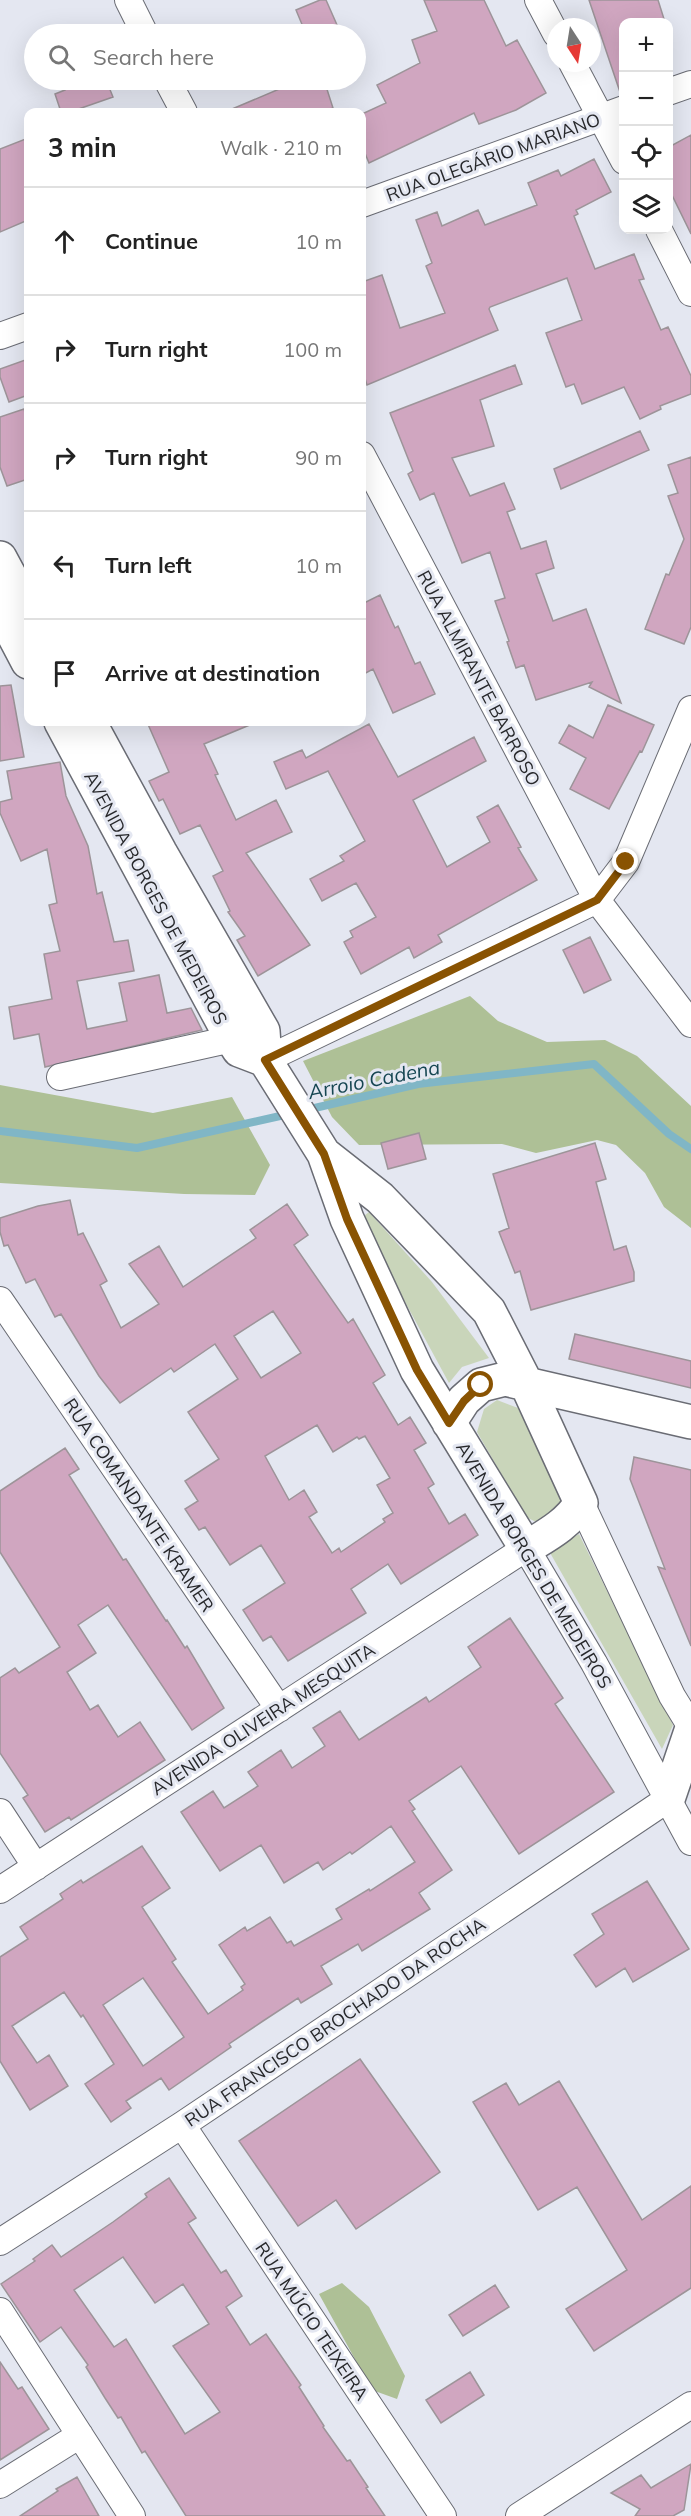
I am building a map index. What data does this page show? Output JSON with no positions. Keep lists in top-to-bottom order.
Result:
{
  "streets": {
    "main road": ["AVENIDA BORGES DE MEDEIROS"],
    "street": [
      "RUA OLEGÁRIO MARIANO",
      "RUA ALMIRANTE BARROSO",
      "RUA COMANDANTE KRAMER",
      "AVENIDA OLIVEIRA MESQUITA",
      "RUA FRANCISCO BROCHADO DA ROCHA",
      "RUA MÚCIO TEIXEIRA"
    ]
  },
  "crossings": [
    ["AVENIDA BORGES DE MEDEIROS", "AVENIDA OLIVEIRA MESQUITA"],
    ["AVENIDA BORGES DE MEDEIROS", "RUA FRANCISCO BROCHADO DA ROCHA"],
    ["RUA COMANDANTE KRAMER", "AVENIDA OLIVEIRA MESQUITA"],
    ["RUA FRANCISCO BROCHADO DA ROCHA", "RUA MÚCIO TEIXEIRA"]
  ],
  "water": ["Arroio Cadena"],
  "north": "bottom",
  "page": {
    "map_buttons": ["+", "−"],
    "search": "Search here",
    "heading": ["3 min", "Walk · 210 m"],
    "list": [
      ["Continue", "10 m"],
      ["Turn right", "100 m"],
      ["Turn right", "90 m"],
      ["Turn left", "10 m"],
      "Arrive at destination"
    ]
  }
}
